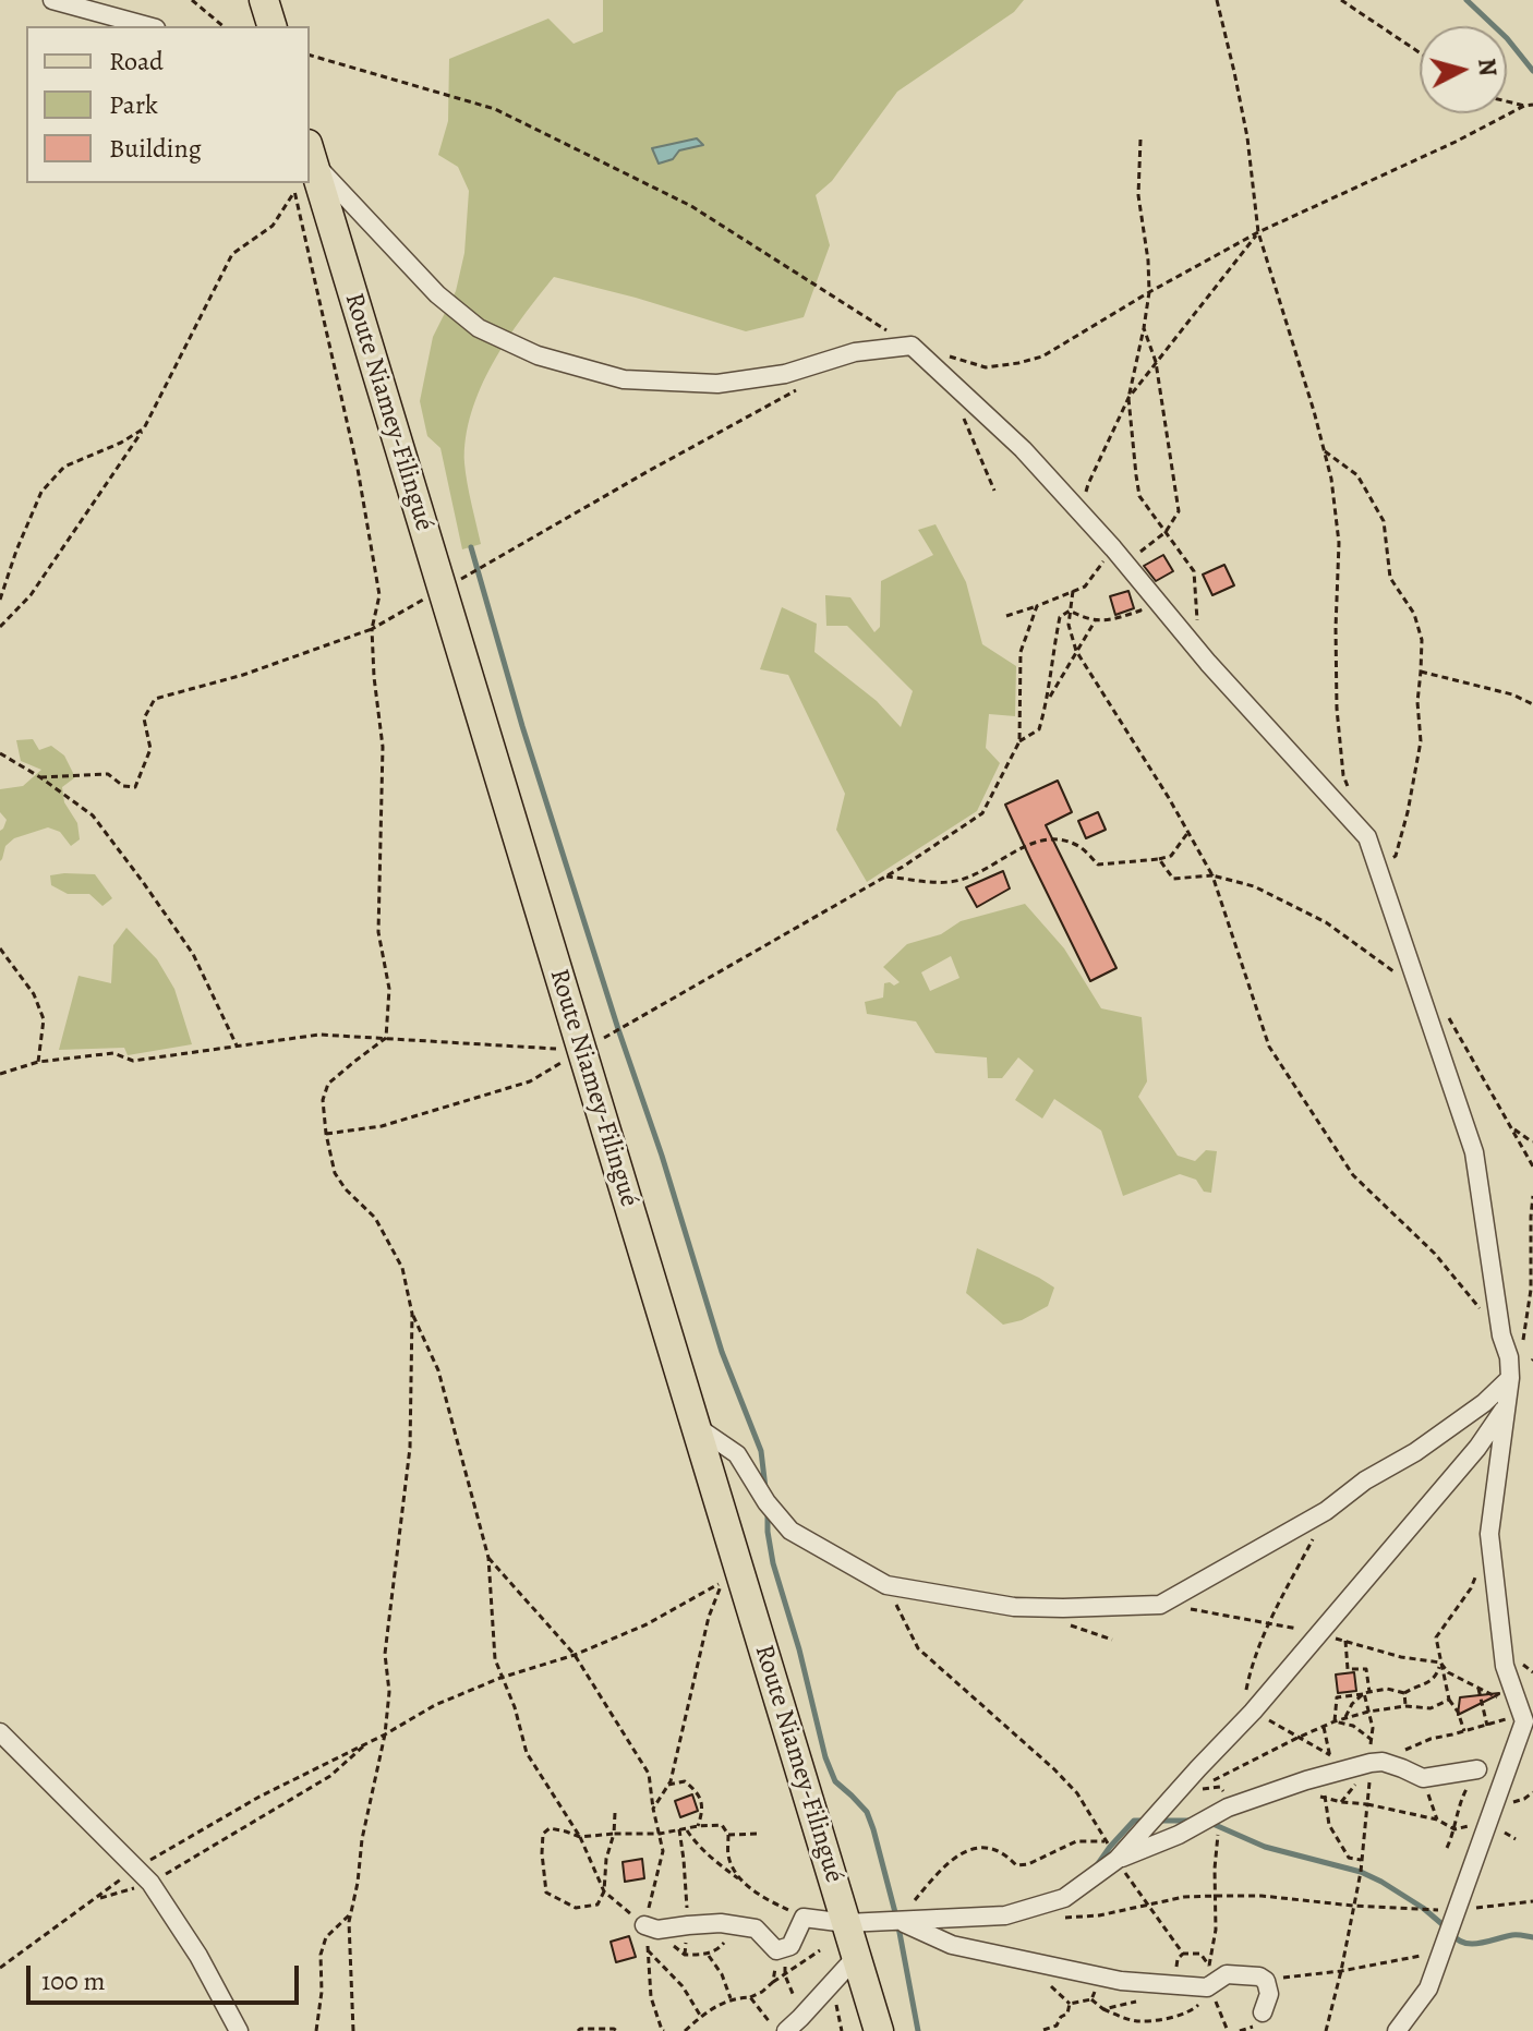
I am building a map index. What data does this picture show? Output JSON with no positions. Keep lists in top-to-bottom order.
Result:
{
  "streets": {
    "main road": ["Route Niamey-Filingué"]
  },
  "legend": ["Road", "Park", "Building"],
  "scale_bar": "100 m",
  "north": "right"
}
